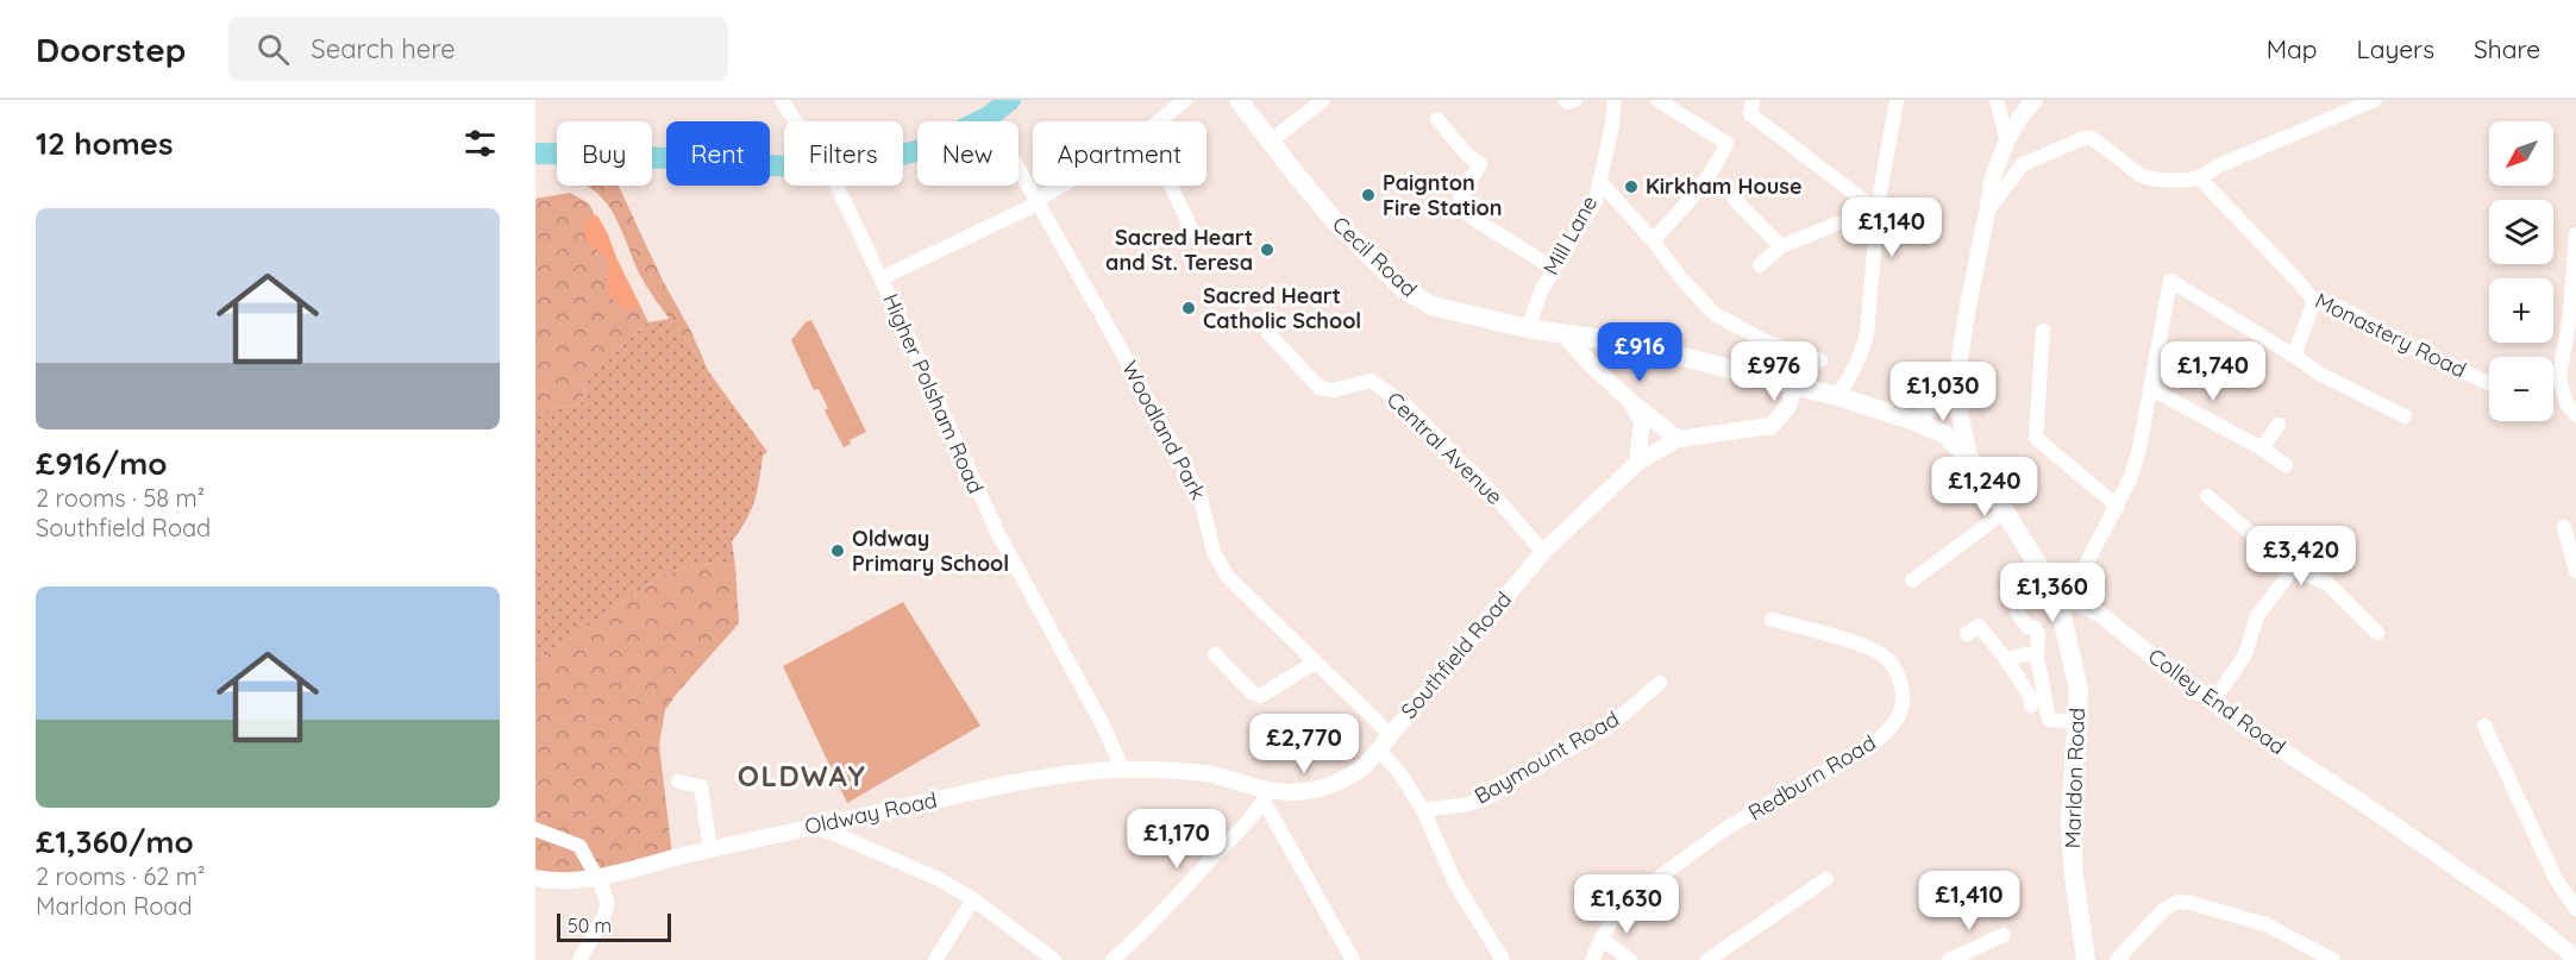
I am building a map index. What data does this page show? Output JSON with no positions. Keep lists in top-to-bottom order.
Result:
{
  "streets": {
    "main road": ["Cecil Road", "Colley End Road", "Marldon Road"],
    "street": [
      "Mill Lane",
      "Monastery Road",
      "Higher Polsham Road",
      "Woodland Park",
      "Central Avenue",
      "Southfield Road",
      "Baymount Road",
      "Redburn Road",
      "Oldway Road"
    ]
  },
  "crossings": [
    ["Mill Lane", "Cecil Road"],
    ["Cecil Road", "Colley End Road"],
    ["Higher Polsham Road", "Oldway Road"],
    ["Woodland Park", "Southfield Road"],
    ["Central Avenue", "Southfield Road"],
    ["Southfield Road", "Colley End Road"],
    ["Southfield Road", "Oldway Road"],
    ["Colley End Road", "Marldon Road"]
  ],
  "districts": ["OLDWAY"],
  "places": [
    "Kirkham House",
    "Paignton Fire Station",
    "Sacred Heart and St. Teresa",
    "Sacred Heart Catholic School",
    "Oldway Primary School"
  ],
  "scale_bar": "50 m",
  "north": "bottom left",
  "page": {
    "header": "Doorstep",
    "search": "Search here",
    "nav": ["Map", "Layers", "Share"],
    "heading": "12 homes",
    "map_buttons": ["+", "−"],
    "chip": [
      "Buy",
      "Rent",
      "Filters",
      "New",
      "Apartment"
    ],
    "list": [
      {
        "name": "£916/mo",
        "note": "2 rooms · 58 m² · Southfield Road"
      },
      {
        "name": "£1,360/mo",
        "note": "2 rooms · 62 m² · Marldon Road"
      }
    ],
    "price": [
      "£1,140",
      "£916",
      "£976",
      "£1,740",
      "£1,030",
      "£1,240",
      "£3,420",
      "£1,360",
      "£2,770",
      "£1,170",
      "£1,410",
      "£1,630"
    ],
    "scale": "50 m"
  }
}
